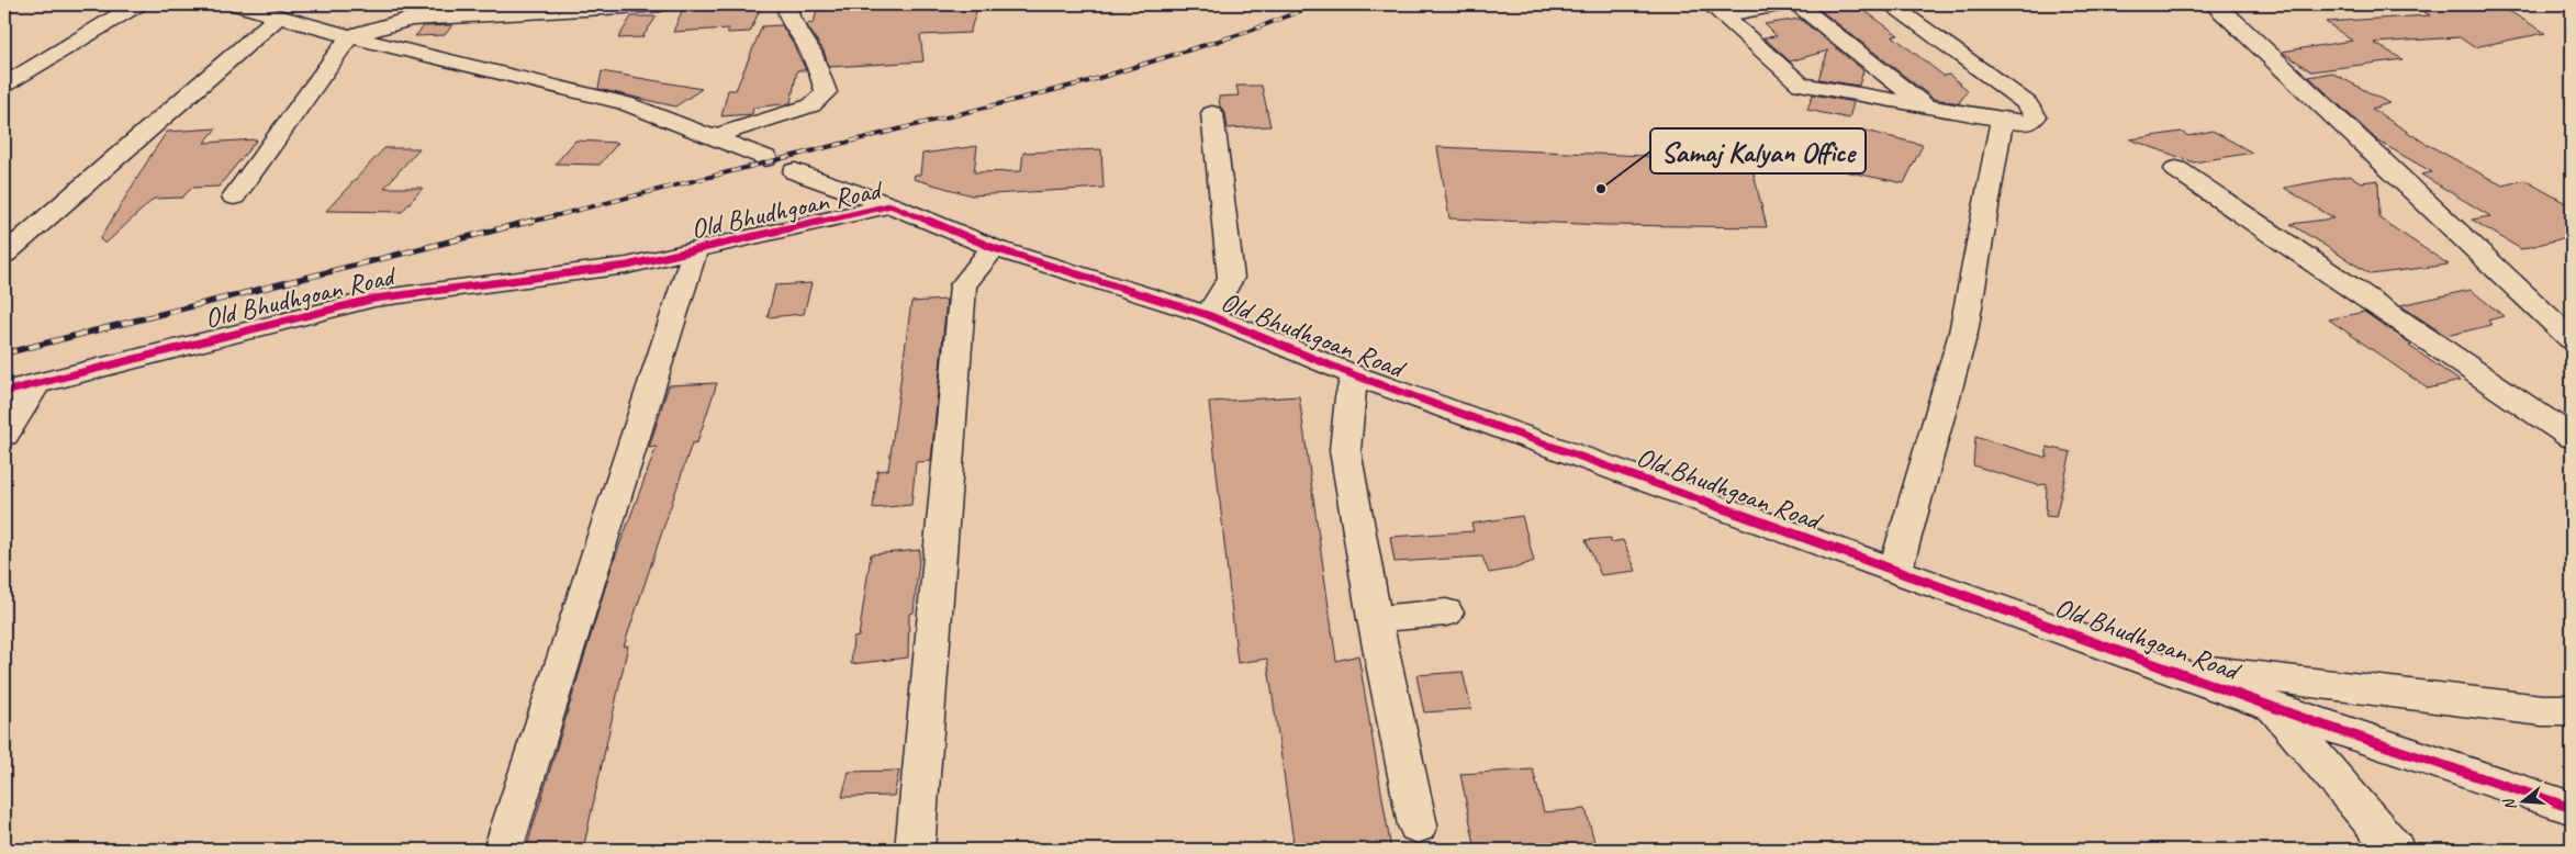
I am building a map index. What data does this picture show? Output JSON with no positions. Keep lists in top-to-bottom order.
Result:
{
  "streets": {
    "street": ["Old Bhudhgoan Road"]
  },
  "places": ["Samaj Kalyan Office"],
  "north": "left"
}
